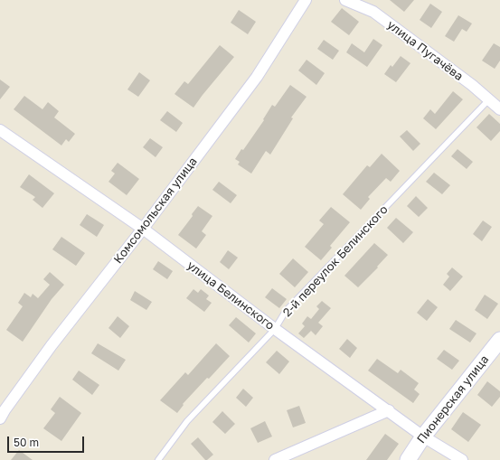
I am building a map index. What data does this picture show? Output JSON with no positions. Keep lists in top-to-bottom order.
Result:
{
  "streets": {
    "street": [
      "улица Пугачёва",
      "Комсомольская улица",
      "улица Белинского",
      "Пионерская улица"
    ],
    "lane": ["2-й переулок Белинского"]
  },
  "crossings": [
    ["улица Пугачёва", "2-й переулок Белинского"],
    ["Комсомольская улица", "улица Белинского"],
    ["2-й переулок Белинского", "улица Белинского"],
    ["улица Белинского", "Пионерская улица"]
  ],
  "scale_bar": "50 m"
}
